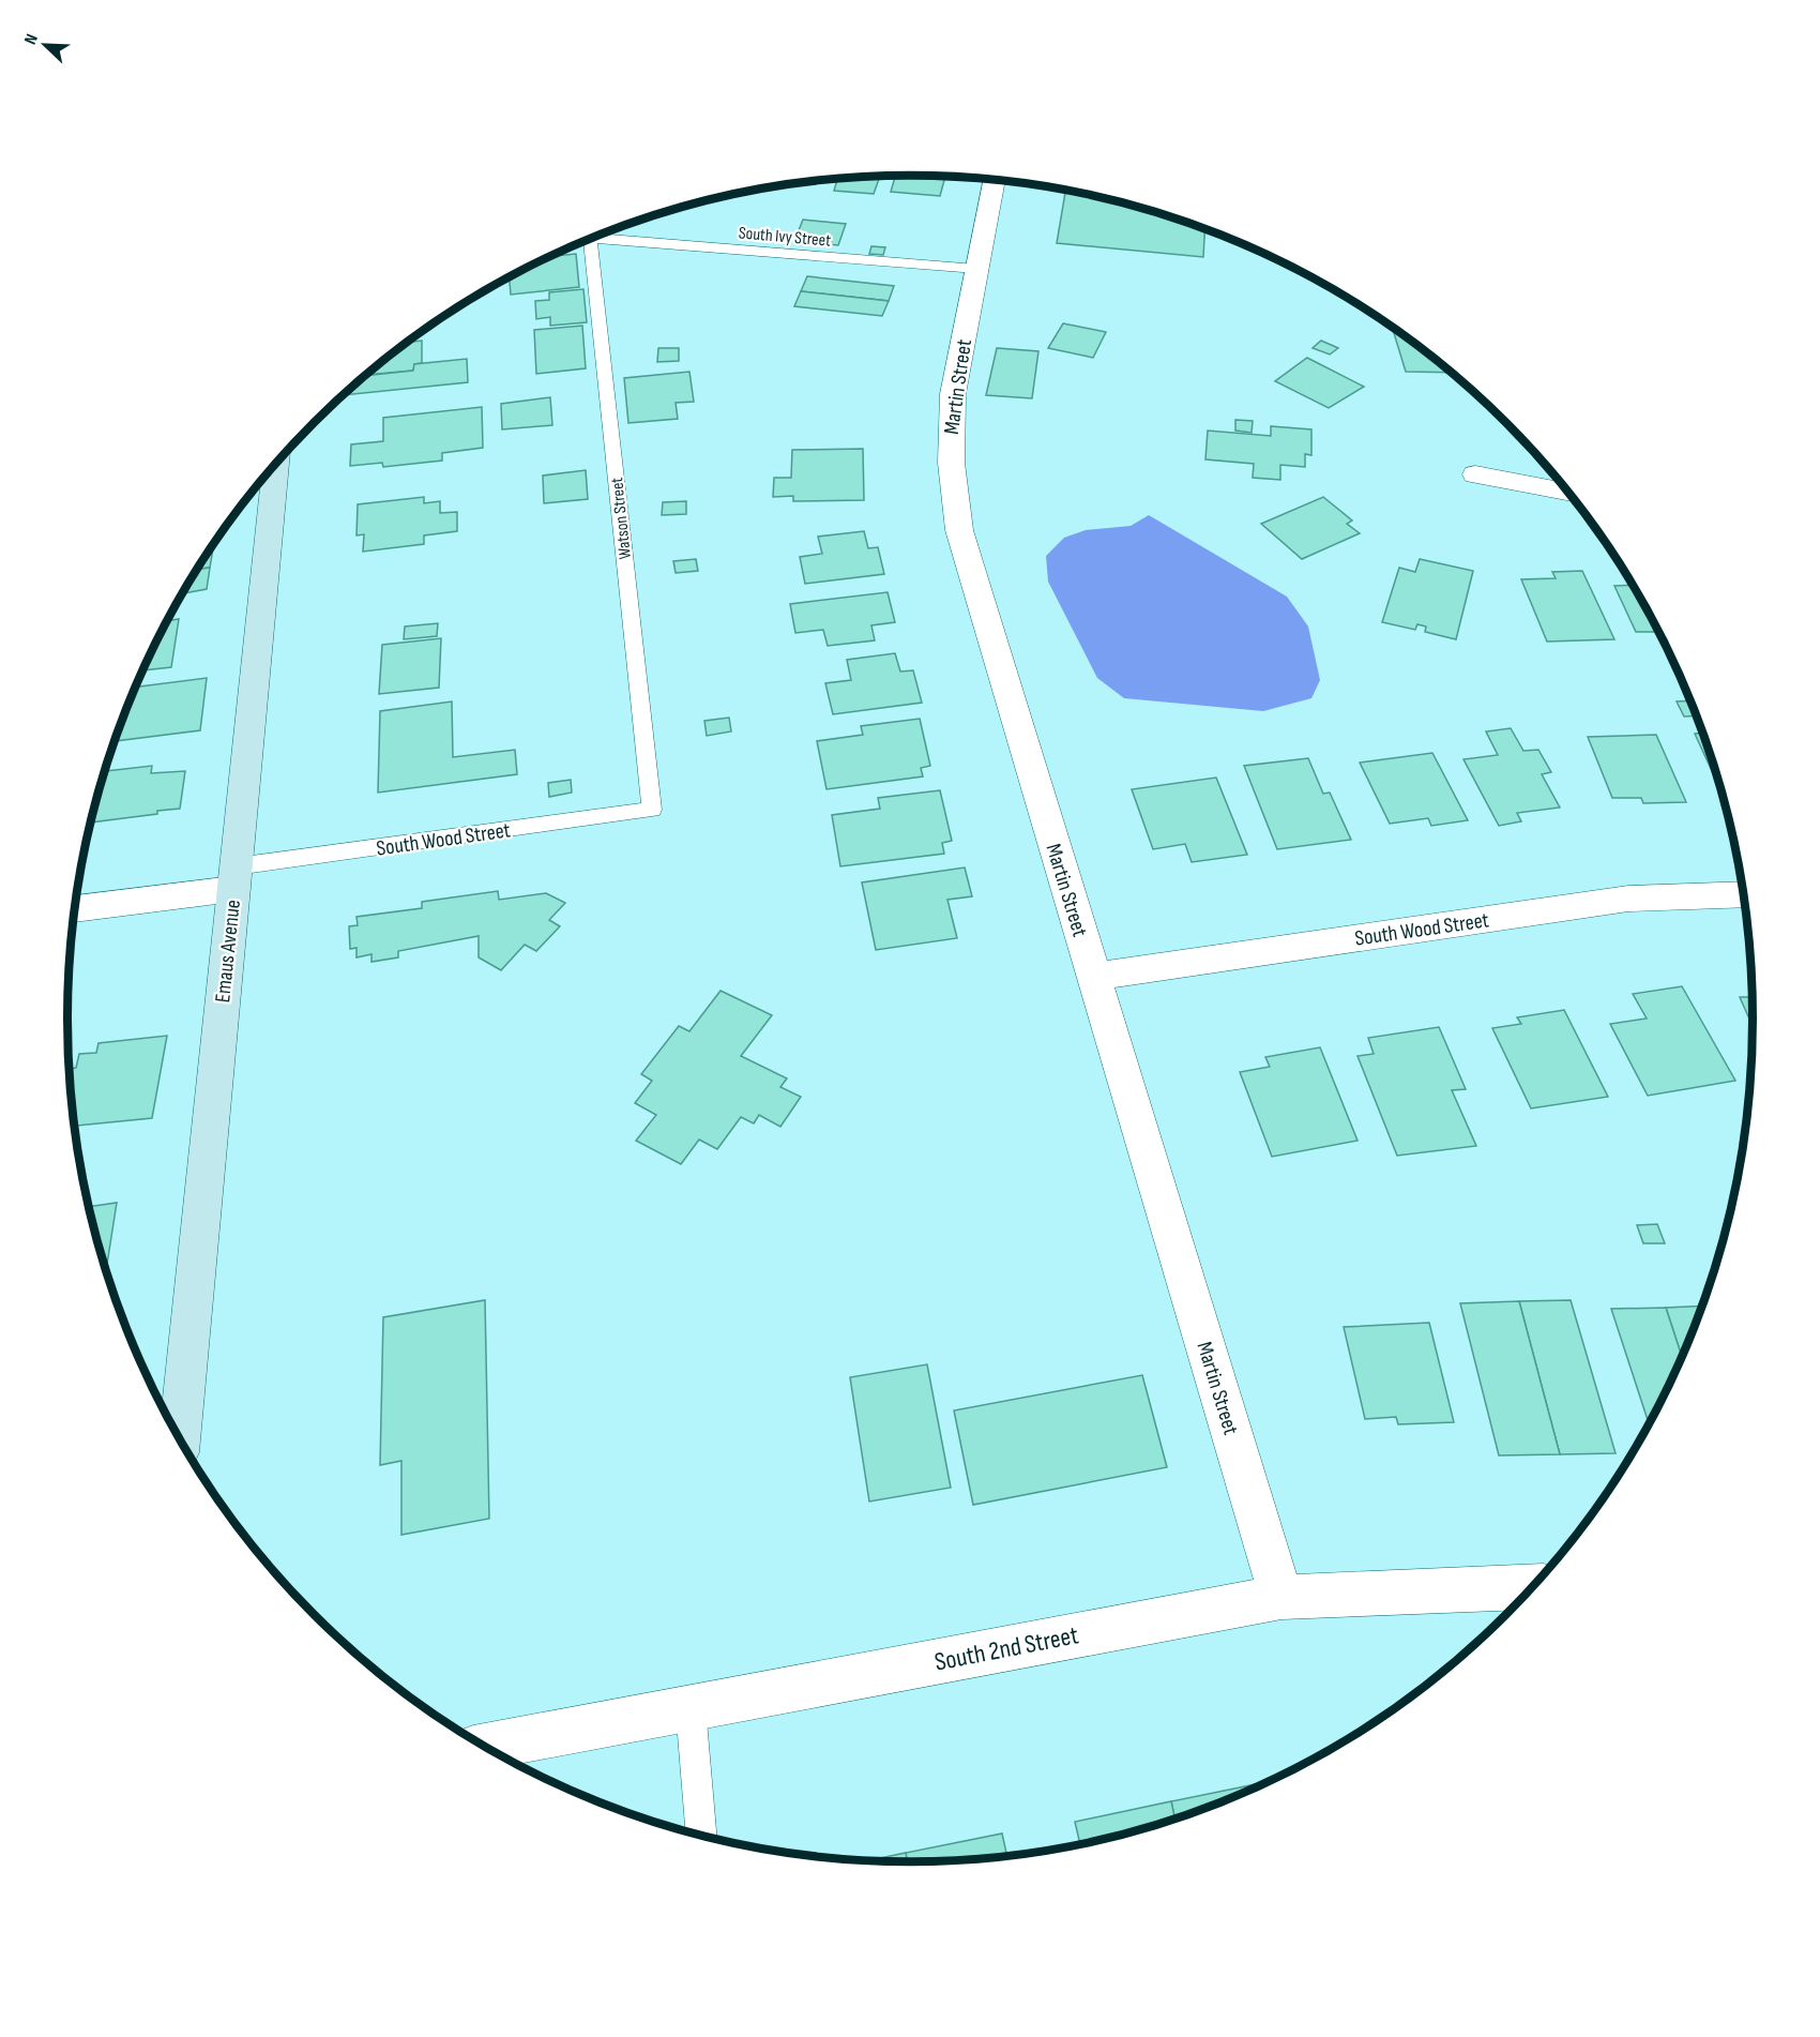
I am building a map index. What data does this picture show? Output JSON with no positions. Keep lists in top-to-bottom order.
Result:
{
  "streets": {
    "main road": ["Emaus Avenue"],
    "street": ["Martin Street", "South Wood Street", "South 2nd Street"],
    "lane": ["South Ivy Street", "Watson Street"]
  },
  "crossings": [
    ["South Ivy Street", "Martin Street"],
    ["Martin Street", "South Wood Street"],
    ["Martin Street", "South 2nd Street"],
    ["Watson Street", "South Wood Street"],
    ["South Wood Street", "Emaus Avenue"]
  ],
  "north": "top left"
}
